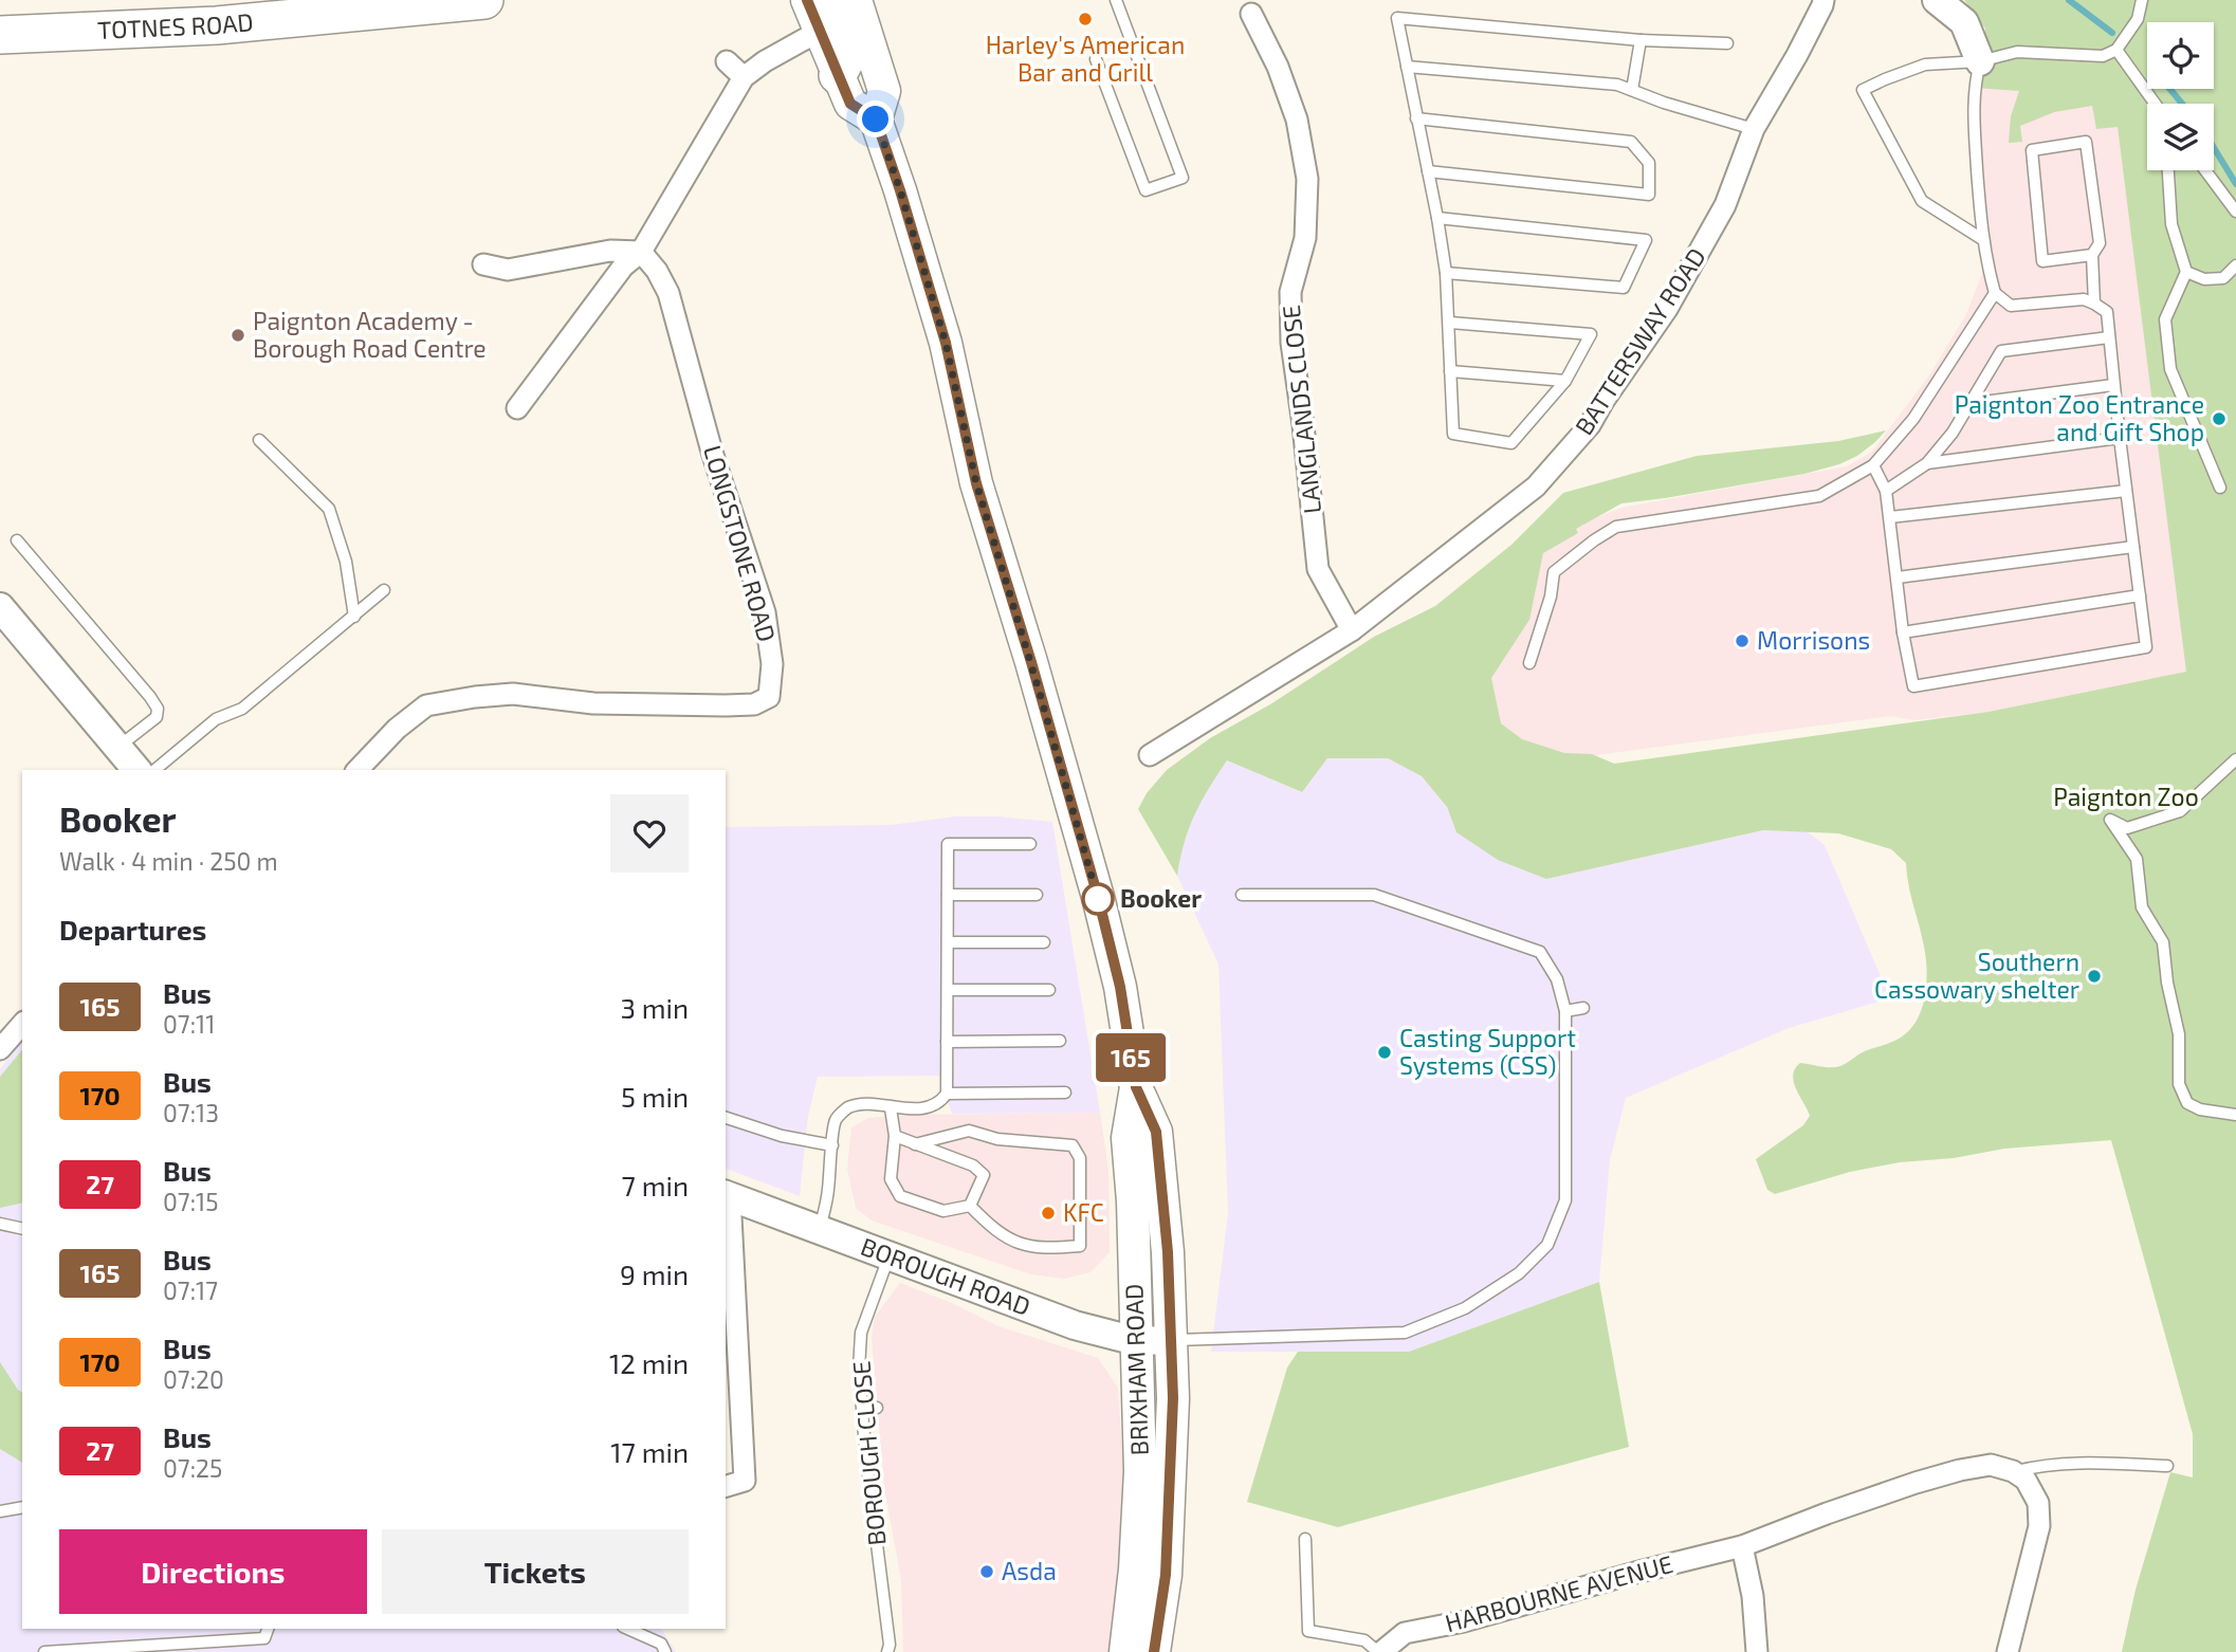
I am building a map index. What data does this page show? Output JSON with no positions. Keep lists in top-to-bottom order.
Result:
{
  "streets": {
    "highway": ["TOTNES ROAD"],
    "main road": ["BOROUGH ROAD", "BRIXHAM ROAD"],
    "street": [
      "BATTERSWAY ROAD",
      "LANGLANDS CLOSE",
      "LONGSTONE ROAD",
      "HARBOURNE AVENUE"
    ],
    "lane": ["BOROUGH CLOSE"]
  },
  "crossings": [
    ["BATTERSWAY ROAD", "LANGLANDS CLOSE"],
    ["BOROUGH ROAD", "BRIXHAM ROAD"],
    ["BOROUGH ROAD", "BOROUGH CLOSE"]
  ],
  "parks": ["Paignton Zoo"],
  "places": [
    "Harley's American Bar and Grill",
    "Paignton Academy - Borough Road Centre",
    "Paignton Zoo Entrance and Gift Shop",
    "Morrisons",
    "Booker",
    "Southern Cassowary shelter",
    "Casting Support Systems (CSS)",
    "KFC",
    "Asda"
  ],
  "lines": ["bus line 165"],
  "page": {
    "on_map": "165",
    "heading": [
      ["Booker", "Walk · 4 min · 250 m"],
      "Departures"
    ],
    "list": [
      {
        "mark": "165",
        "name": "Bus",
        "note": "07:11",
        "value": "3 min"
      },
      {
        "mark": "170",
        "name": "Bus",
        "note": "07:13",
        "value": "5 min"
      },
      {
        "mark": "27",
        "name": "Bus",
        "note": "07:15",
        "value": "7 min"
      },
      {
        "mark": "165",
        "name": "Bus",
        "note": "07:17",
        "value": "9 min"
      },
      {
        "mark": "170",
        "name": "Bus",
        "note": "07:20",
        "value": "12 min"
      },
      {
        "mark": "27",
        "name": "Bus",
        "note": "07:25",
        "value": "17 min"
      }
    ],
    "buttons": ["Directions", "Tickets"]
  }
}
